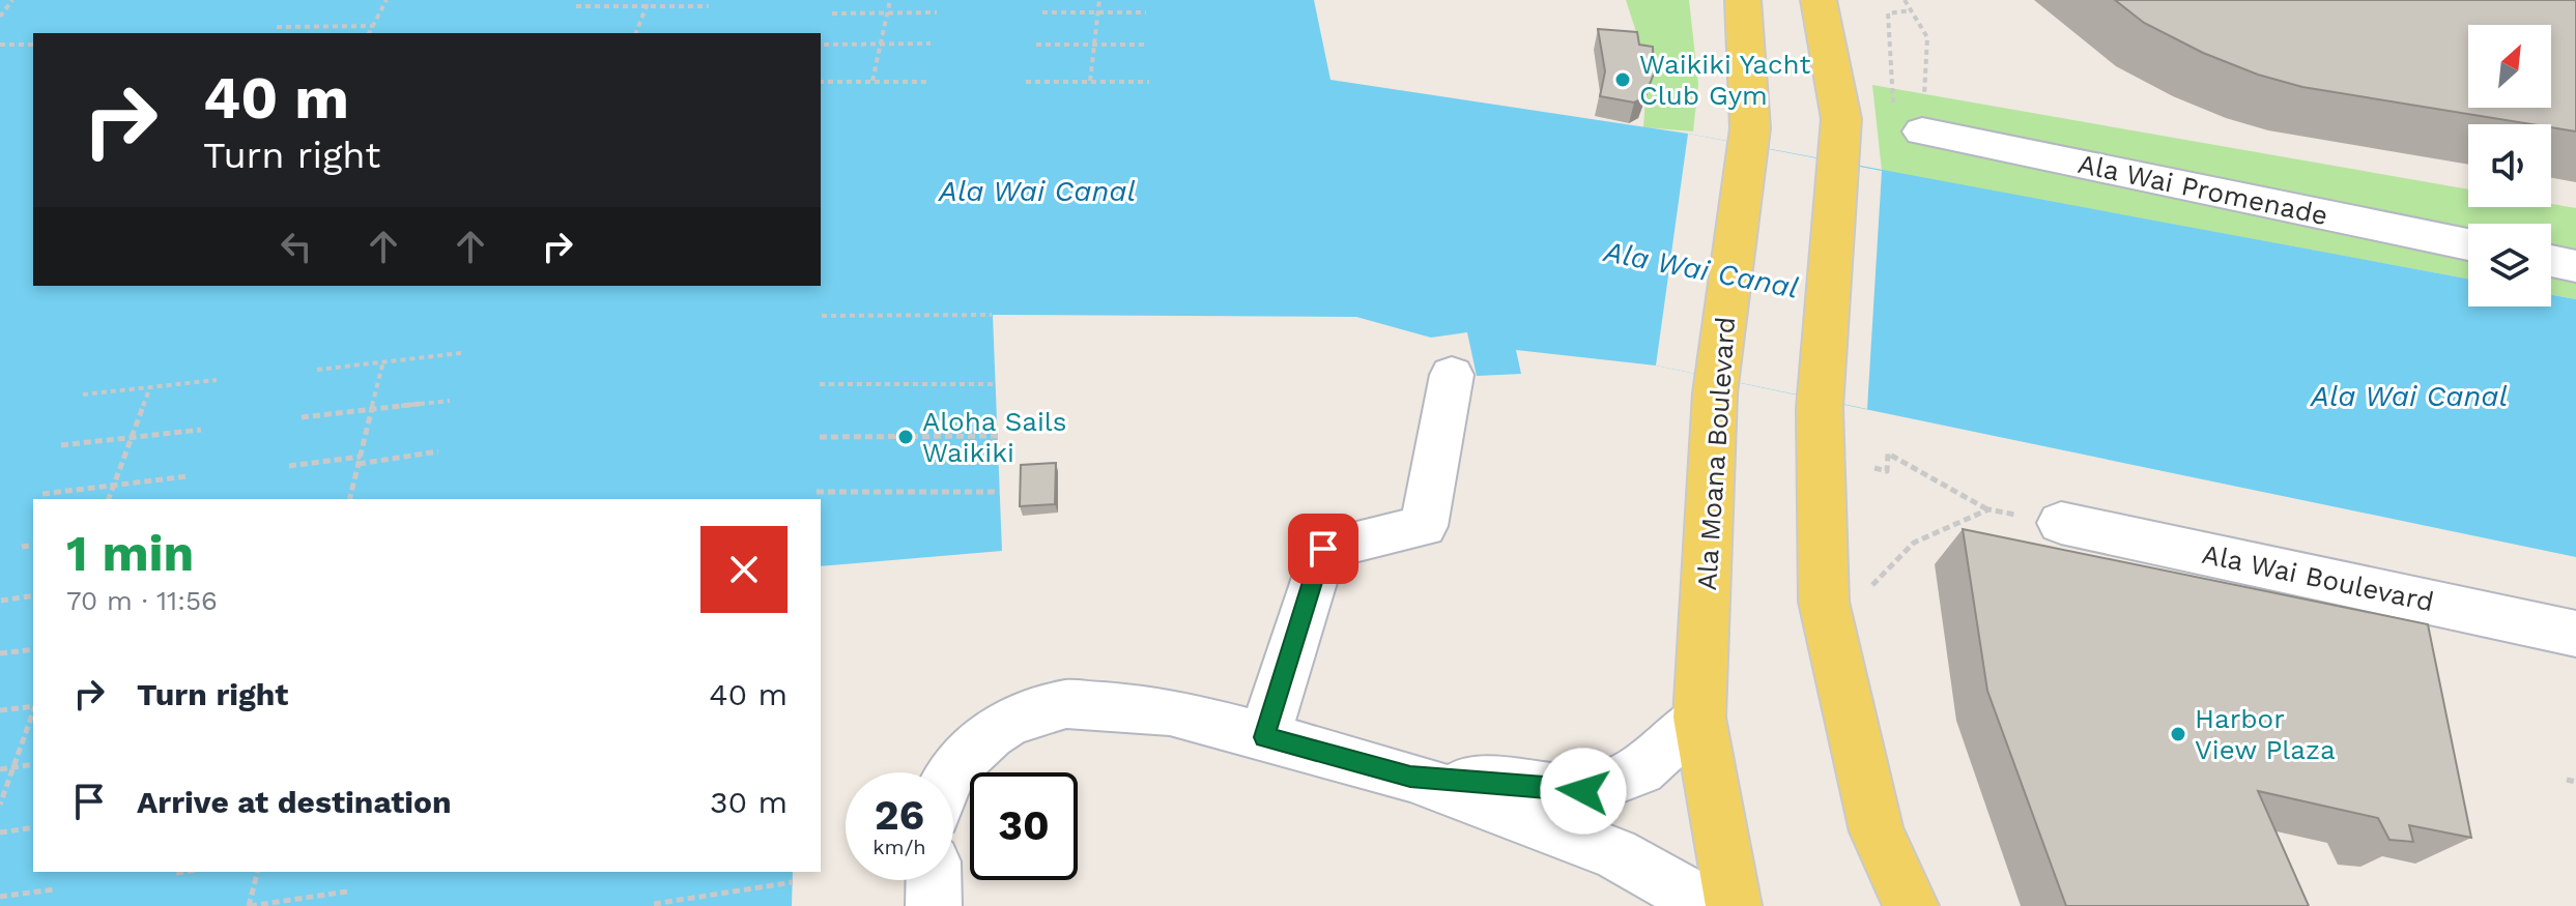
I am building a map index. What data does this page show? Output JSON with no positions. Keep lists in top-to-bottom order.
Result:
{
  "streets": {
    "main road": ["Ala Moana Boulevard"],
    "street": ["Ala Wai Promenade", "Ala Wai Boulevard"]
  },
  "water": ["Ala Wai Canal"],
  "places": ["Waikiki Yacht Club Gym", "Aloha Sails Waikiki", "Harbor View Plaza"],
  "north": "top right",
  "page": {
    "turn": ["40 m", "Turn right"],
    "heading": ["1 min", "70 m · 11:56"],
    "list": [
      {
        "name": "Turn right",
        "value": "40 m"
      },
      {
        "name": "Arrive at destination",
        "value": "30 m"
      }
    ],
    "speed": "26 km/h",
    "limit": "30"
  }
}
